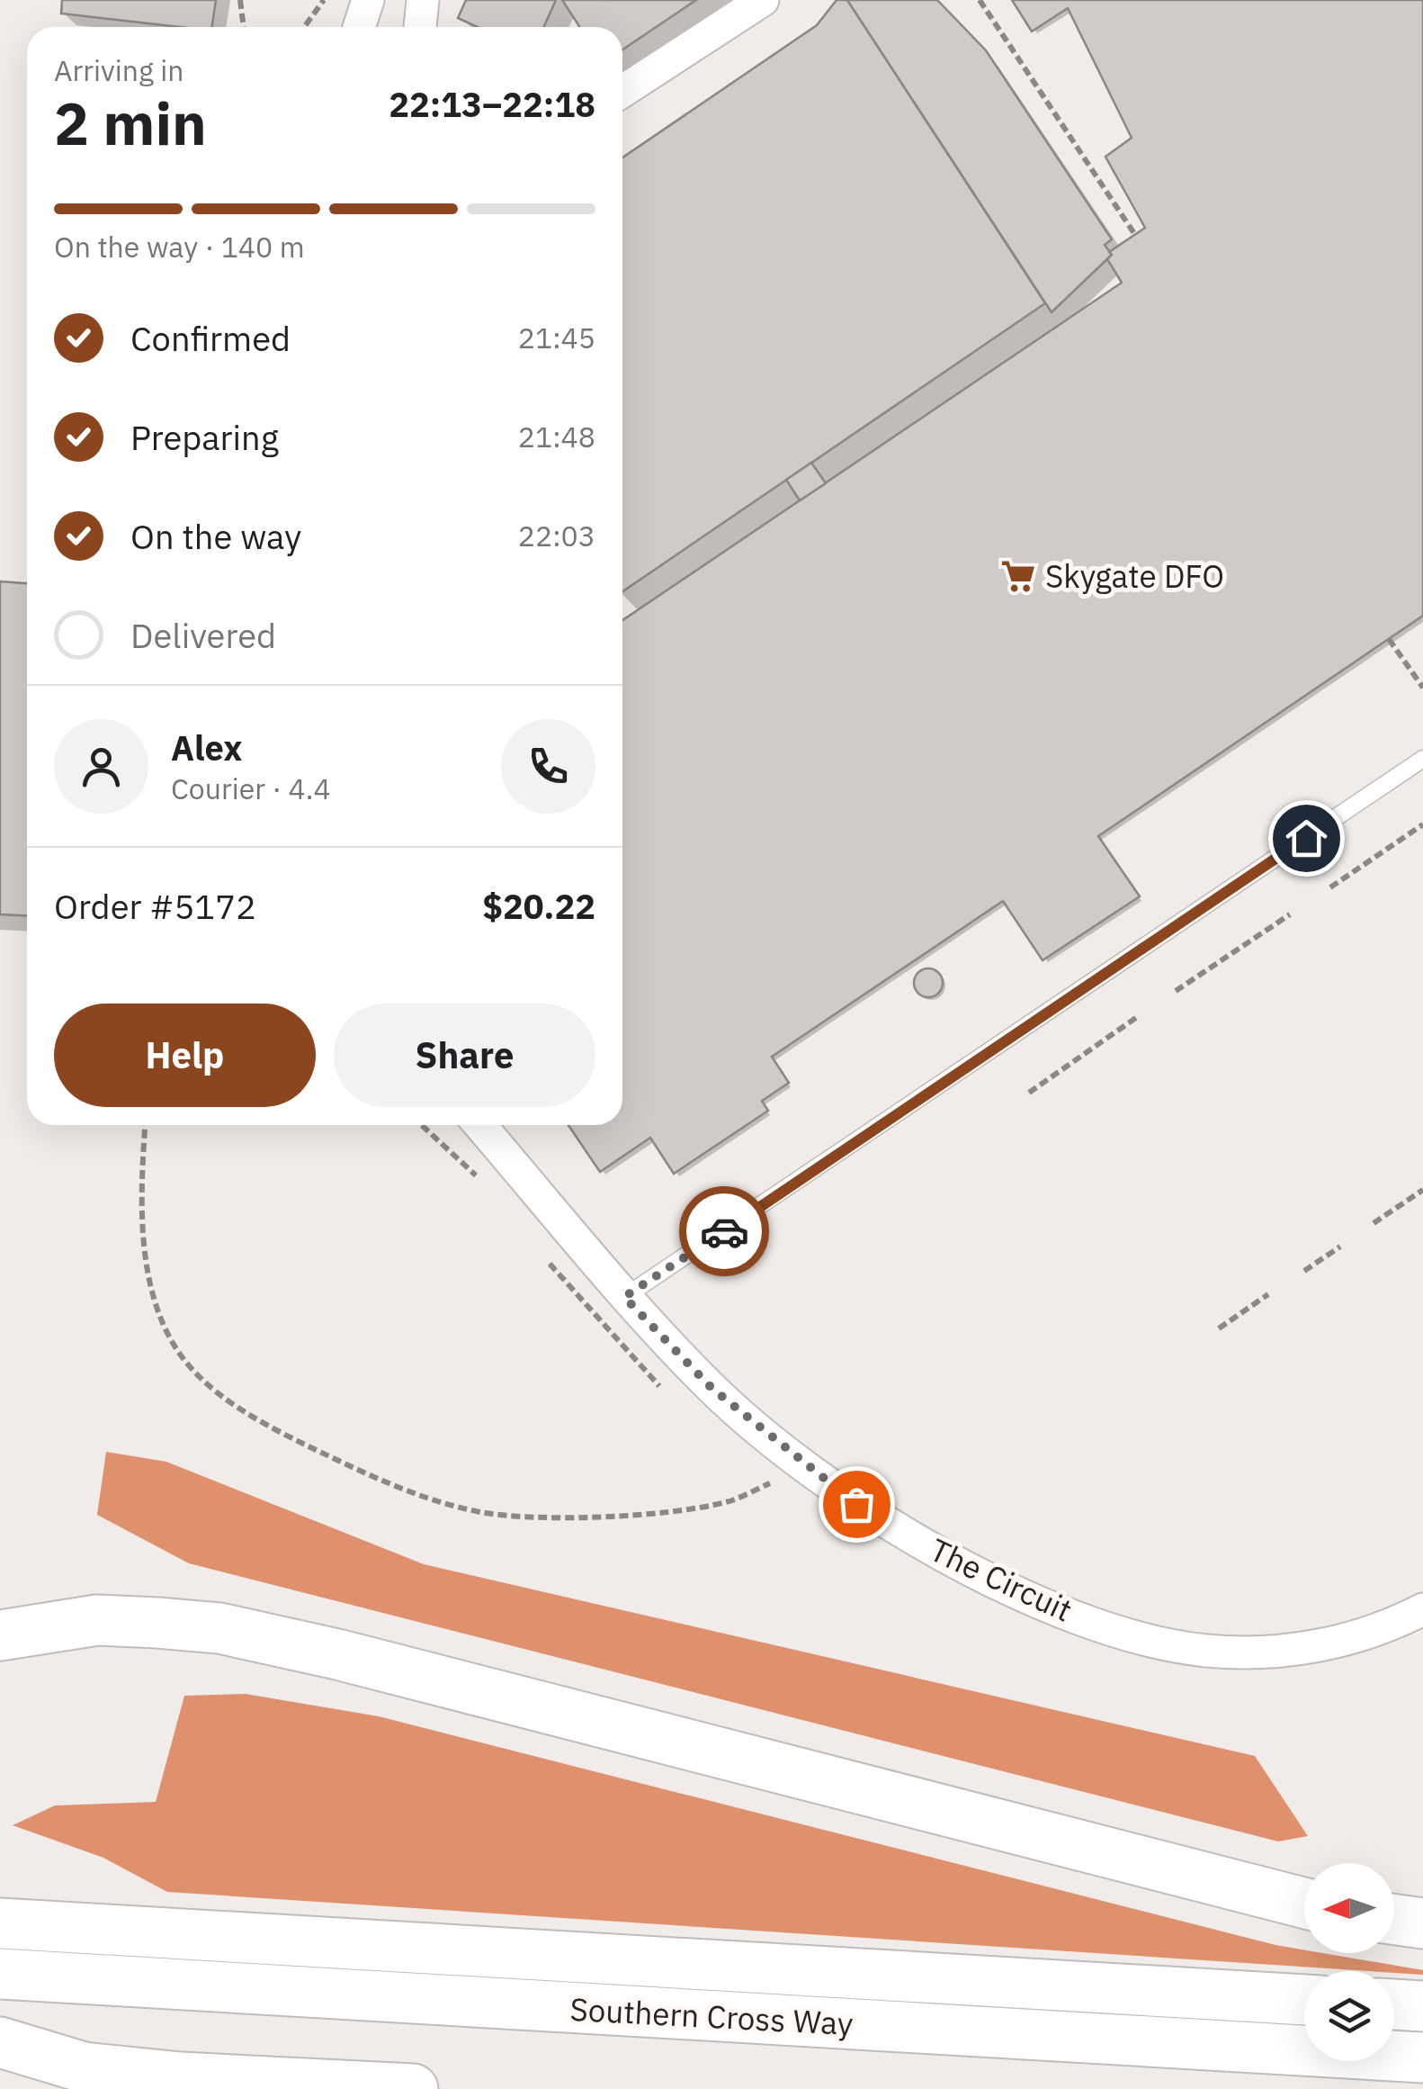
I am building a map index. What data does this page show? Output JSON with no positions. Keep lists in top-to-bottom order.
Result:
{
  "streets": {
    "highway": ["Southern Cross Way"],
    "street": ["The Circuit"]
  },
  "places": {
    "supermarket": ["Skygate DFO"]
  },
  "north": "left",
  "page": {
    "heading": ["2 min", "Arriving in", "22:13–22:18"],
    "panel": [
      "Alex",
      "Courier · 4.4",
      "Order #5172",
      "$20.22"
    ],
    "bar": "On the way · 140 m",
    "list": [
      ["Confirmed", "21:45"],
      ["Preparing", "21:48"],
      ["On the way", "22:03"],
      "Delivered"
    ],
    "buttons": ["Help", "Share"]
  }
}
